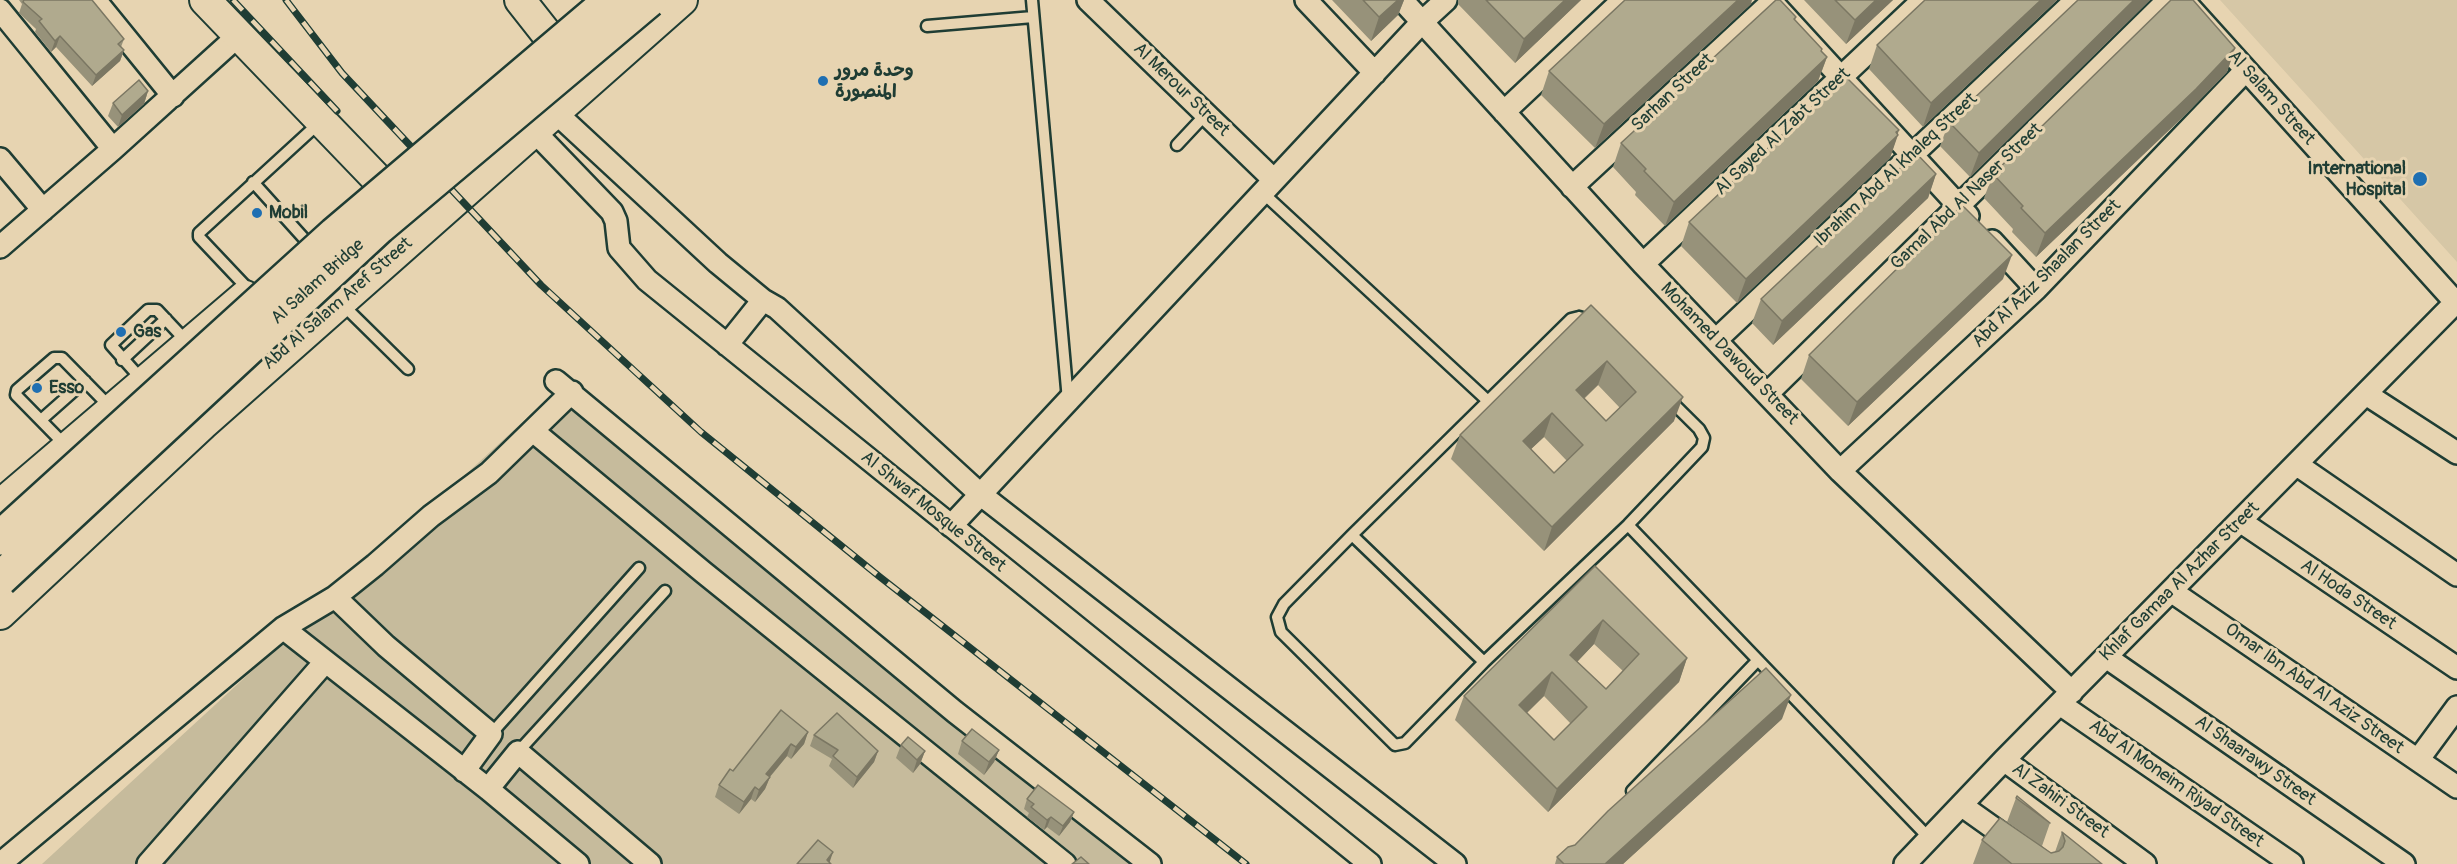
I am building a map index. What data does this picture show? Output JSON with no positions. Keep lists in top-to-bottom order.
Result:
{
  "streets": {
    "main road": ["Al Salam Bridge", "Abd Al Salam Aref Street"],
    "street": [
      "Al Merour Street",
      "Sarhan Street",
      "Al Salam Street",
      "Al Sayed Al Zabt Street",
      "Ibrahim Abd Al Khaleq Street",
      "Gamal Abd Al Naser Street",
      "Abd Al Aziz Shaalan Street",
      "Mohamed Dawoud Street",
      "Al Shwaf Mosque Street",
      "Khlaf Gamaa Al Azhar Street",
      "Al Hoda Street",
      "Omar Ibn Abd Al Aziz Street",
      "Al Shaarawy Street",
      "Abd Al Moneim Riyad Street",
      "Al Zahiri Street"
    ]
  },
  "crossings": [
    ["Sarhan Street", "Mohamed Dawoud Street"],
    ["Al Salam Street", "Abd Al Aziz Shaalan Street"],
    ["Al Salam Street", "Khlaf Gamaa Al Azhar Street"],
    ["Al Sayed Al Zabt Street", "Mohamed Dawoud Street"],
    ["Ibrahim Abd Al Khaleq Street", "Mohamed Dawoud Street"],
    ["Gamal Abd Al Naser Street", "Mohamed Dawoud Street"],
    ["Abd Al Aziz Shaalan Street", "Mohamed Dawoud Street"],
    ["Abd Al Salam Aref Street", "Al Shwaf Mosque Street"],
    ["Mohamed Dawoud Street", "Khlaf Gamaa Al Azhar Street"],
    ["Mohamed Dawoud Street", "Abd Al Moneim Riyad Street"],
    ["Khlaf Gamaa Al Azhar Street", "Al Hoda Street"],
    ["Khlaf Gamaa Al Azhar Street", "Omar Ibn Abd Al Aziz Street"],
    ["Khlaf Gamaa Al Azhar Street", "Al Shaarawy Street"],
    ["Khlaf Gamaa Al Azhar Street", "Abd Al Moneim Riyad Street"],
    ["Khlaf Gamaa Al Azhar Street", "Al Zahiri Street"]
  ],
  "places": [
    "وحدة مرور المنصورة",
    "International Hospital",
    "Mobil",
    "Gas",
    "Esso"
  ]
}
